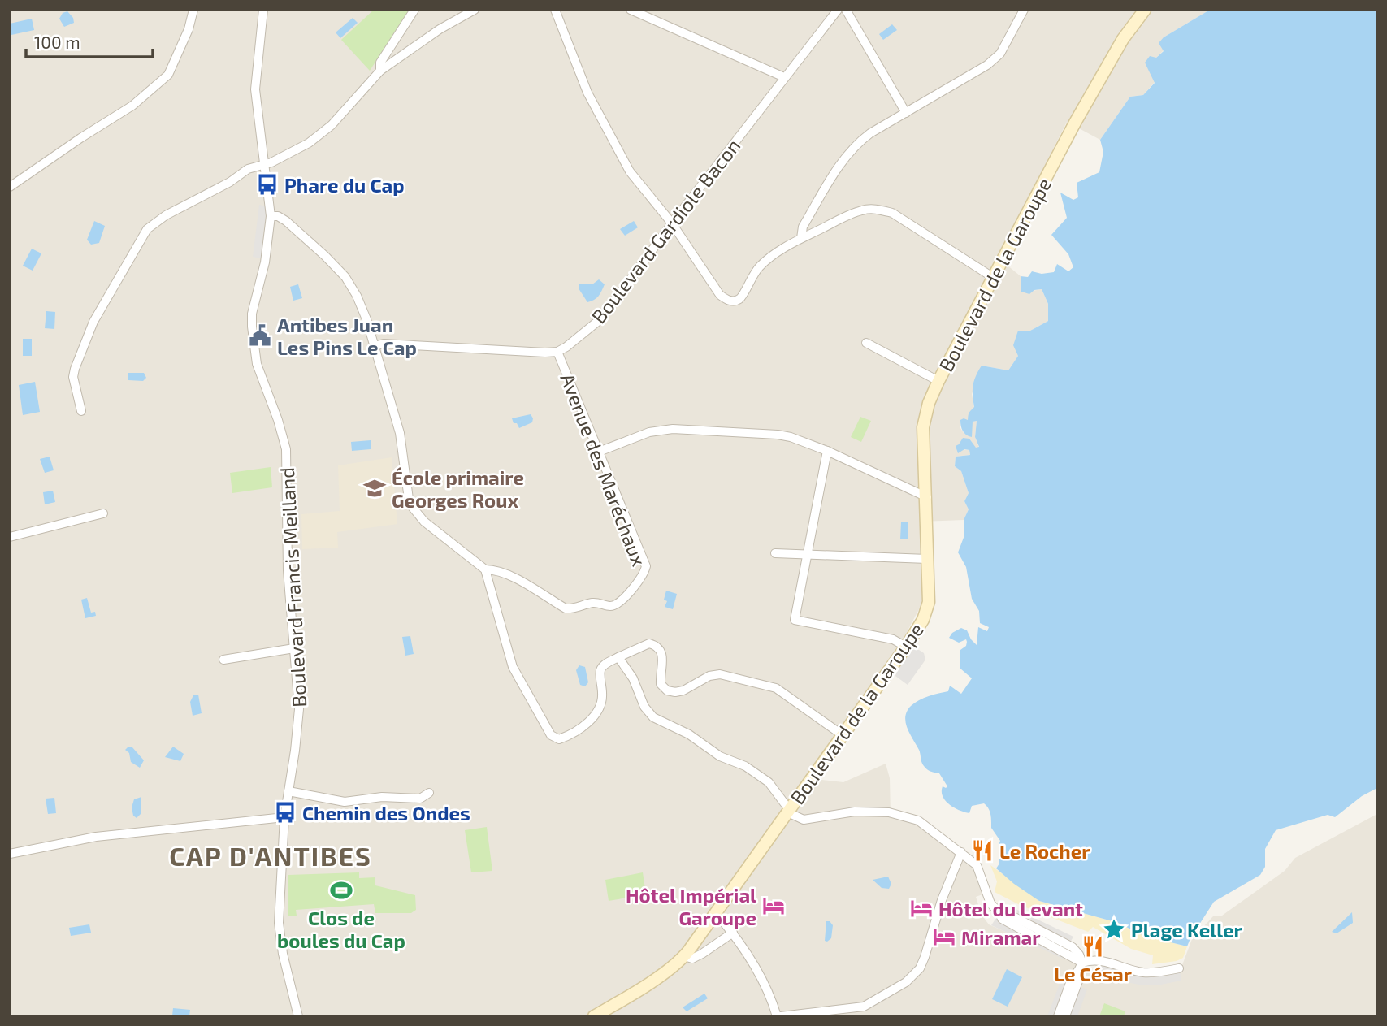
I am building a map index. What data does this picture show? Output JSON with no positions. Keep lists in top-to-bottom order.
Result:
{
  "streets": {
    "street": [
      "Boulevard Gardiole Bacon",
      "Boulevard de la Garoupe",
      "Avenue des Maréchaux",
      "Boulevard Francis Meilland"
    ]
  },
  "crossings": [
    ["Boulevard Gardiole Bacon", "Avenue des Maréchaux"]
  ],
  "districts": ["CAP D'ANTIBES"],
  "places": {
    "bus stop": ["Phare du Cap", "Chemin des Ondes"],
    "public building": ["Antibes Juan Les Pins Le Cap"],
    "school or university": ["École primaire Georges Roux"],
    "restaurant": ["Le Rocher", "Le César"],
    "sports": ["Clos de boules du Cap"],
    "hotel": ["Hôtel Impérial Garoupe", "Hôtel du Levant", "Miramar"],
    "place": ["Plage Keller"]
  },
  "scale_bar": "100 m"
}
